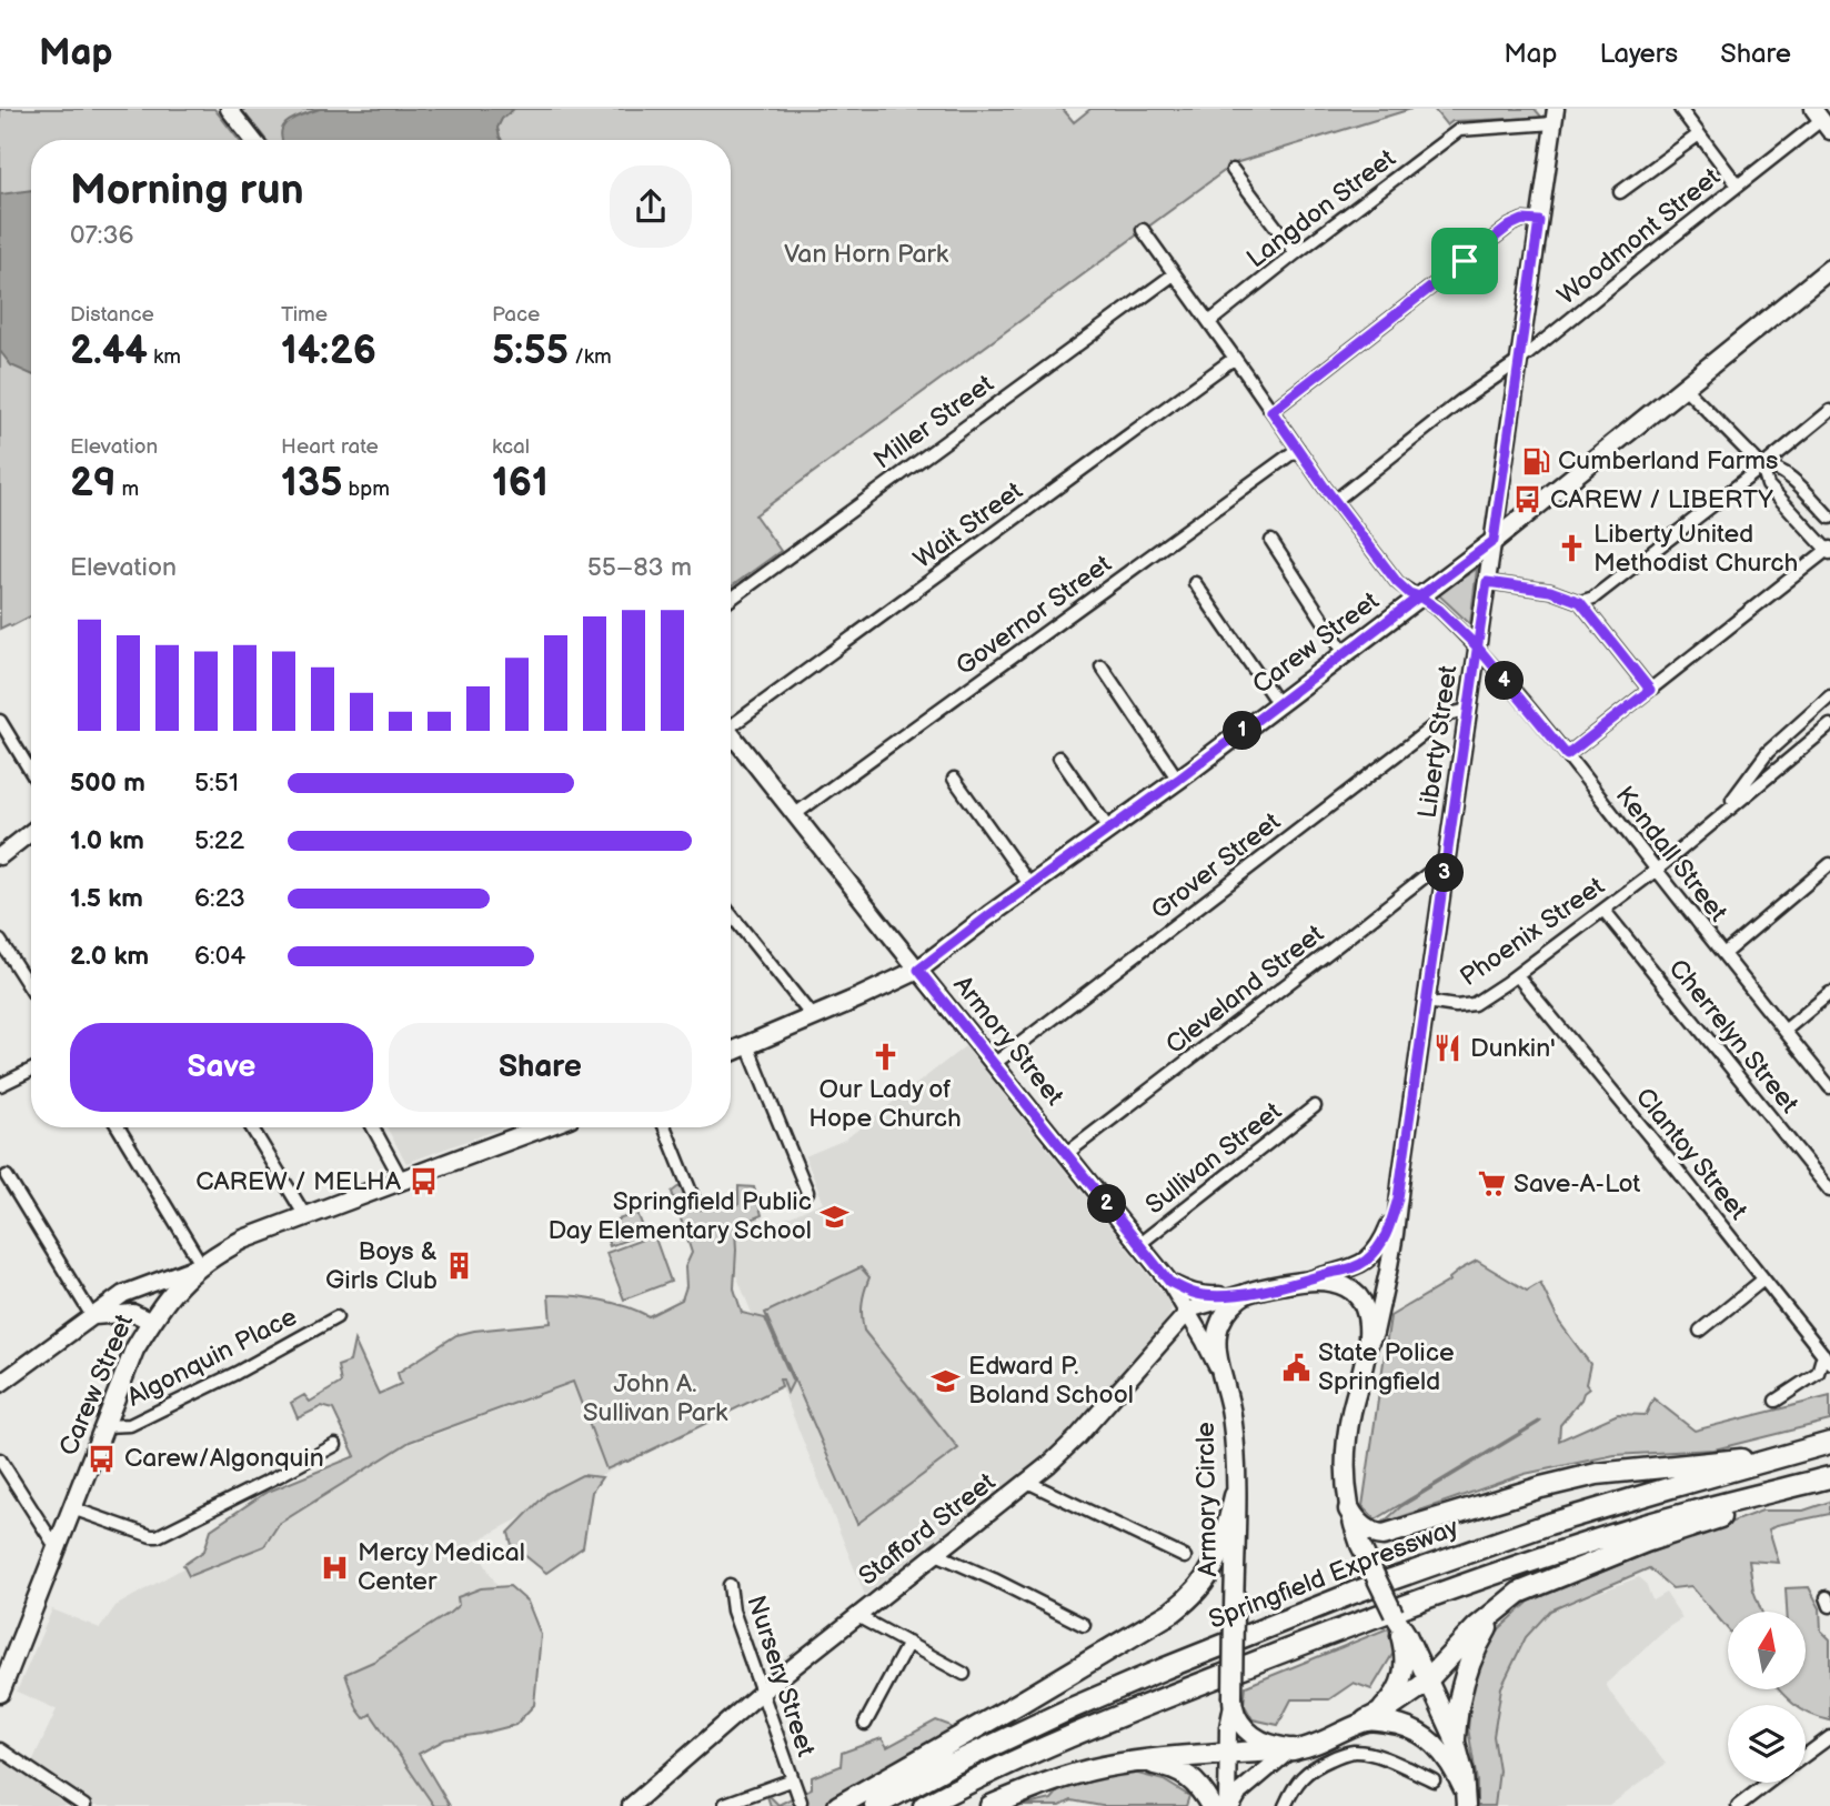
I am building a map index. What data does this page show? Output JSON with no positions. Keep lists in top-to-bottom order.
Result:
{
  "streets": {
    "highway": ["Springfield Expressway"],
    "main road": [
      "Carew Street",
      "Liberty Street",
      "Armory Street",
      "Armory Circle",
      "Stafford Street"
    ],
    "street": [
      "Langdon Street",
      "Woodmont Street",
      "Miller Street",
      "Wait Street",
      "Governor Street",
      "Kendall Street",
      "Grover Street",
      "Phoenix Street",
      "Cleveland Street",
      "Cherrelyn Street",
      "Clantoy Street",
      "Sullivan Street",
      "Algonquin Place",
      "Nursery Street"
    ]
  },
  "crossings": [
    ["Langdon Street", "Liberty Street"],
    ["Langdon Street", "Kendall Street"],
    ["Woodmont Street", "Liberty Street"],
    ["Woodmont Street", "Kendall Street"],
    ["Miller Street", "Kendall Street"],
    ["Wait Street", "Kendall Street"],
    ["Governor Street", "Kendall Street"],
    ["Governor Street", "Armory Street"],
    ["Carew Street", "Liberty Street"],
    ["Carew Street", "Kendall Street"],
    ["Carew Street", "Armory Street"],
    ["Carew Street", "Algonquin Place"],
    ["Liberty Street", "Kendall Street"],
    ["Liberty Street", "Grover Street"],
    ["Liberty Street", "Phoenix Street"],
    ["Liberty Street", "Cleveland Street"],
    ["Kendall Street", "Phoenix Street"],
    ["Grover Street", "Armory Street"],
    ["Phoenix Street", "Cherrelyn Street"],
    ["Phoenix Street", "Clantoy Street"],
    ["Cleveland Street", "Armory Street"],
    ["Armory Street", "Sullivan Street"],
    ["Armory Street", "Armory Circle"],
    ["Armory Street", "Stafford Street"],
    ["Armory Circle", "Stafford Street"],
    ["Stafford Street", "Nursery Street"]
  ],
  "parks": ["Van Horn Park", "John A. Sullivan Park"],
  "places": {
    "fuel station": ["Cumberland Farms"],
    "bus stop": ["CAREW / LIBERTY", "CAREW / MELHA", "Carew/Algonquin"],
    "church": ["Liberty United Methodist Church", "Our Lady of Hope Church"],
    "restaurant": ["Dunkin'"],
    "supermarket": ["Save-A-Lot"],
    "school or university": ["Springfield Public Day Elementary School", "Edward P. Boland School"],
    "building": ["Boys & Girls Club"],
    "public building": ["State Police Springfield"],
    "hospital": ["Mercy Medical Center"]
  },
  "north": "top",
  "page": {
    "header": "Map",
    "nav": ["Map", "Layers", "Share"],
    "heading": ["Morning run", "07:36"],
    "stats": [
      ["Distance", "2.44 km"],
      ["Time", "14:26"],
      ["Pace", "5:55 /km"],
      ["Elevation", "29 m"],
      ["Heart rate", "135 bpm"],
      ["kcal", "161"]
    ],
    "chart": ["Elevation", "55–83 m"],
    "pins": [
      "4",
      "1",
      "3",
      "2"
    ],
    "list": [
      {
        "name": "500 m",
        "note": "5:51"
      },
      {
        "name": "1.0 km",
        "note": "5:22"
      },
      {
        "name": "1.5 km",
        "note": "6:23"
      },
      {
        "name": "2.0 km",
        "note": "6:04"
      }
    ],
    "buttons": ["Save", "Share"]
  }
}
